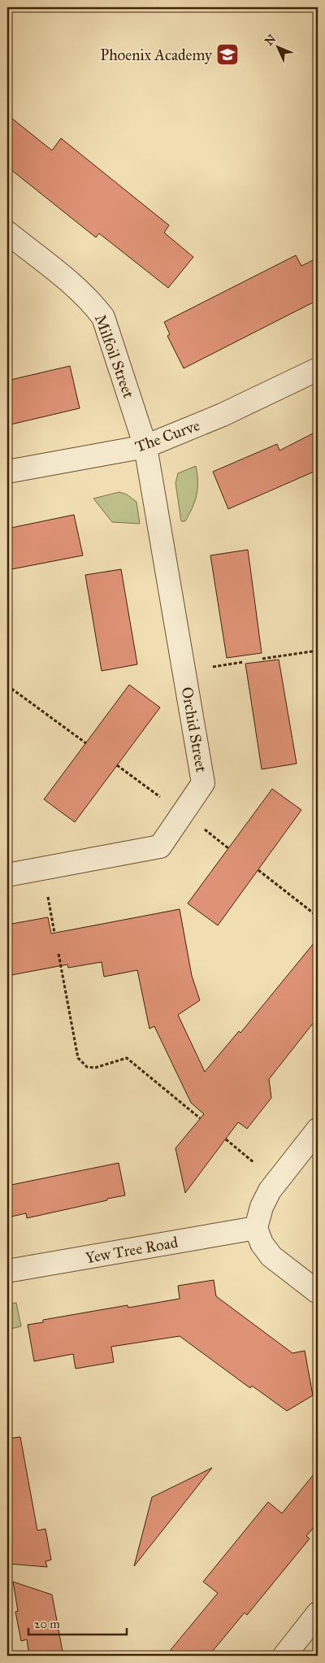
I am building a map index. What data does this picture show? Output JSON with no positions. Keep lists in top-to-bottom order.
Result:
{
  "streets": {
    "street": [
      "Milfoil Street",
      "The Curve",
      "Orchid Street",
      "Yew Tree Road"
    ]
  },
  "crossings": [
    ["Milfoil Street", "The Curve"],
    ["Milfoil Street", "Orchid Street"],
    ["The Curve", "Orchid Street"]
  ],
  "places": {
    "school or university": ["Phoenix Academy"]
  },
  "scale_bar": "20 m",
  "north": "top left"
}
